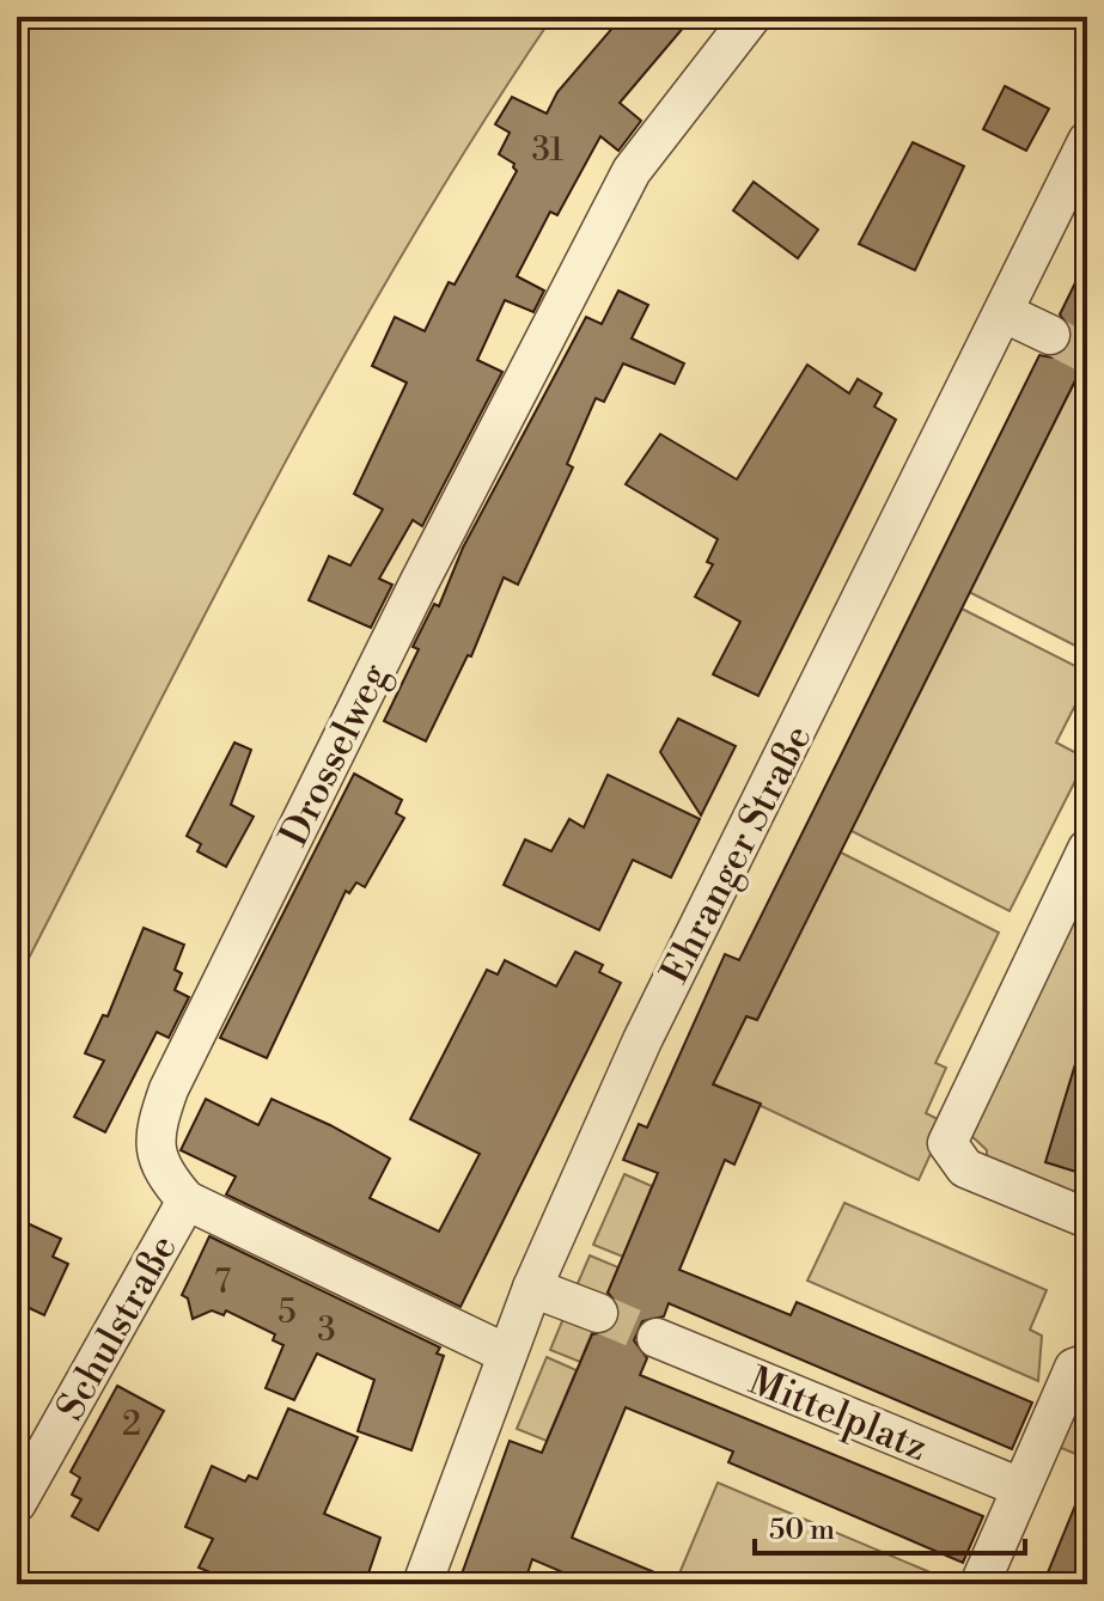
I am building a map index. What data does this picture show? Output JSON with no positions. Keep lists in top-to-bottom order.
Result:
{
  "streets": {
    "street": [
      "Drosselweg",
      "Ehranger Straße",
      "Schulstraße",
      "Mittelplatz"
    ]
  },
  "crossings": [
    ["Drosselweg", "Schulstraße"]
  ],
  "house_numbers": [
    "31",
    "7",
    "5",
    "3",
    "2"
  ],
  "scale_bar": "50 m"
}
